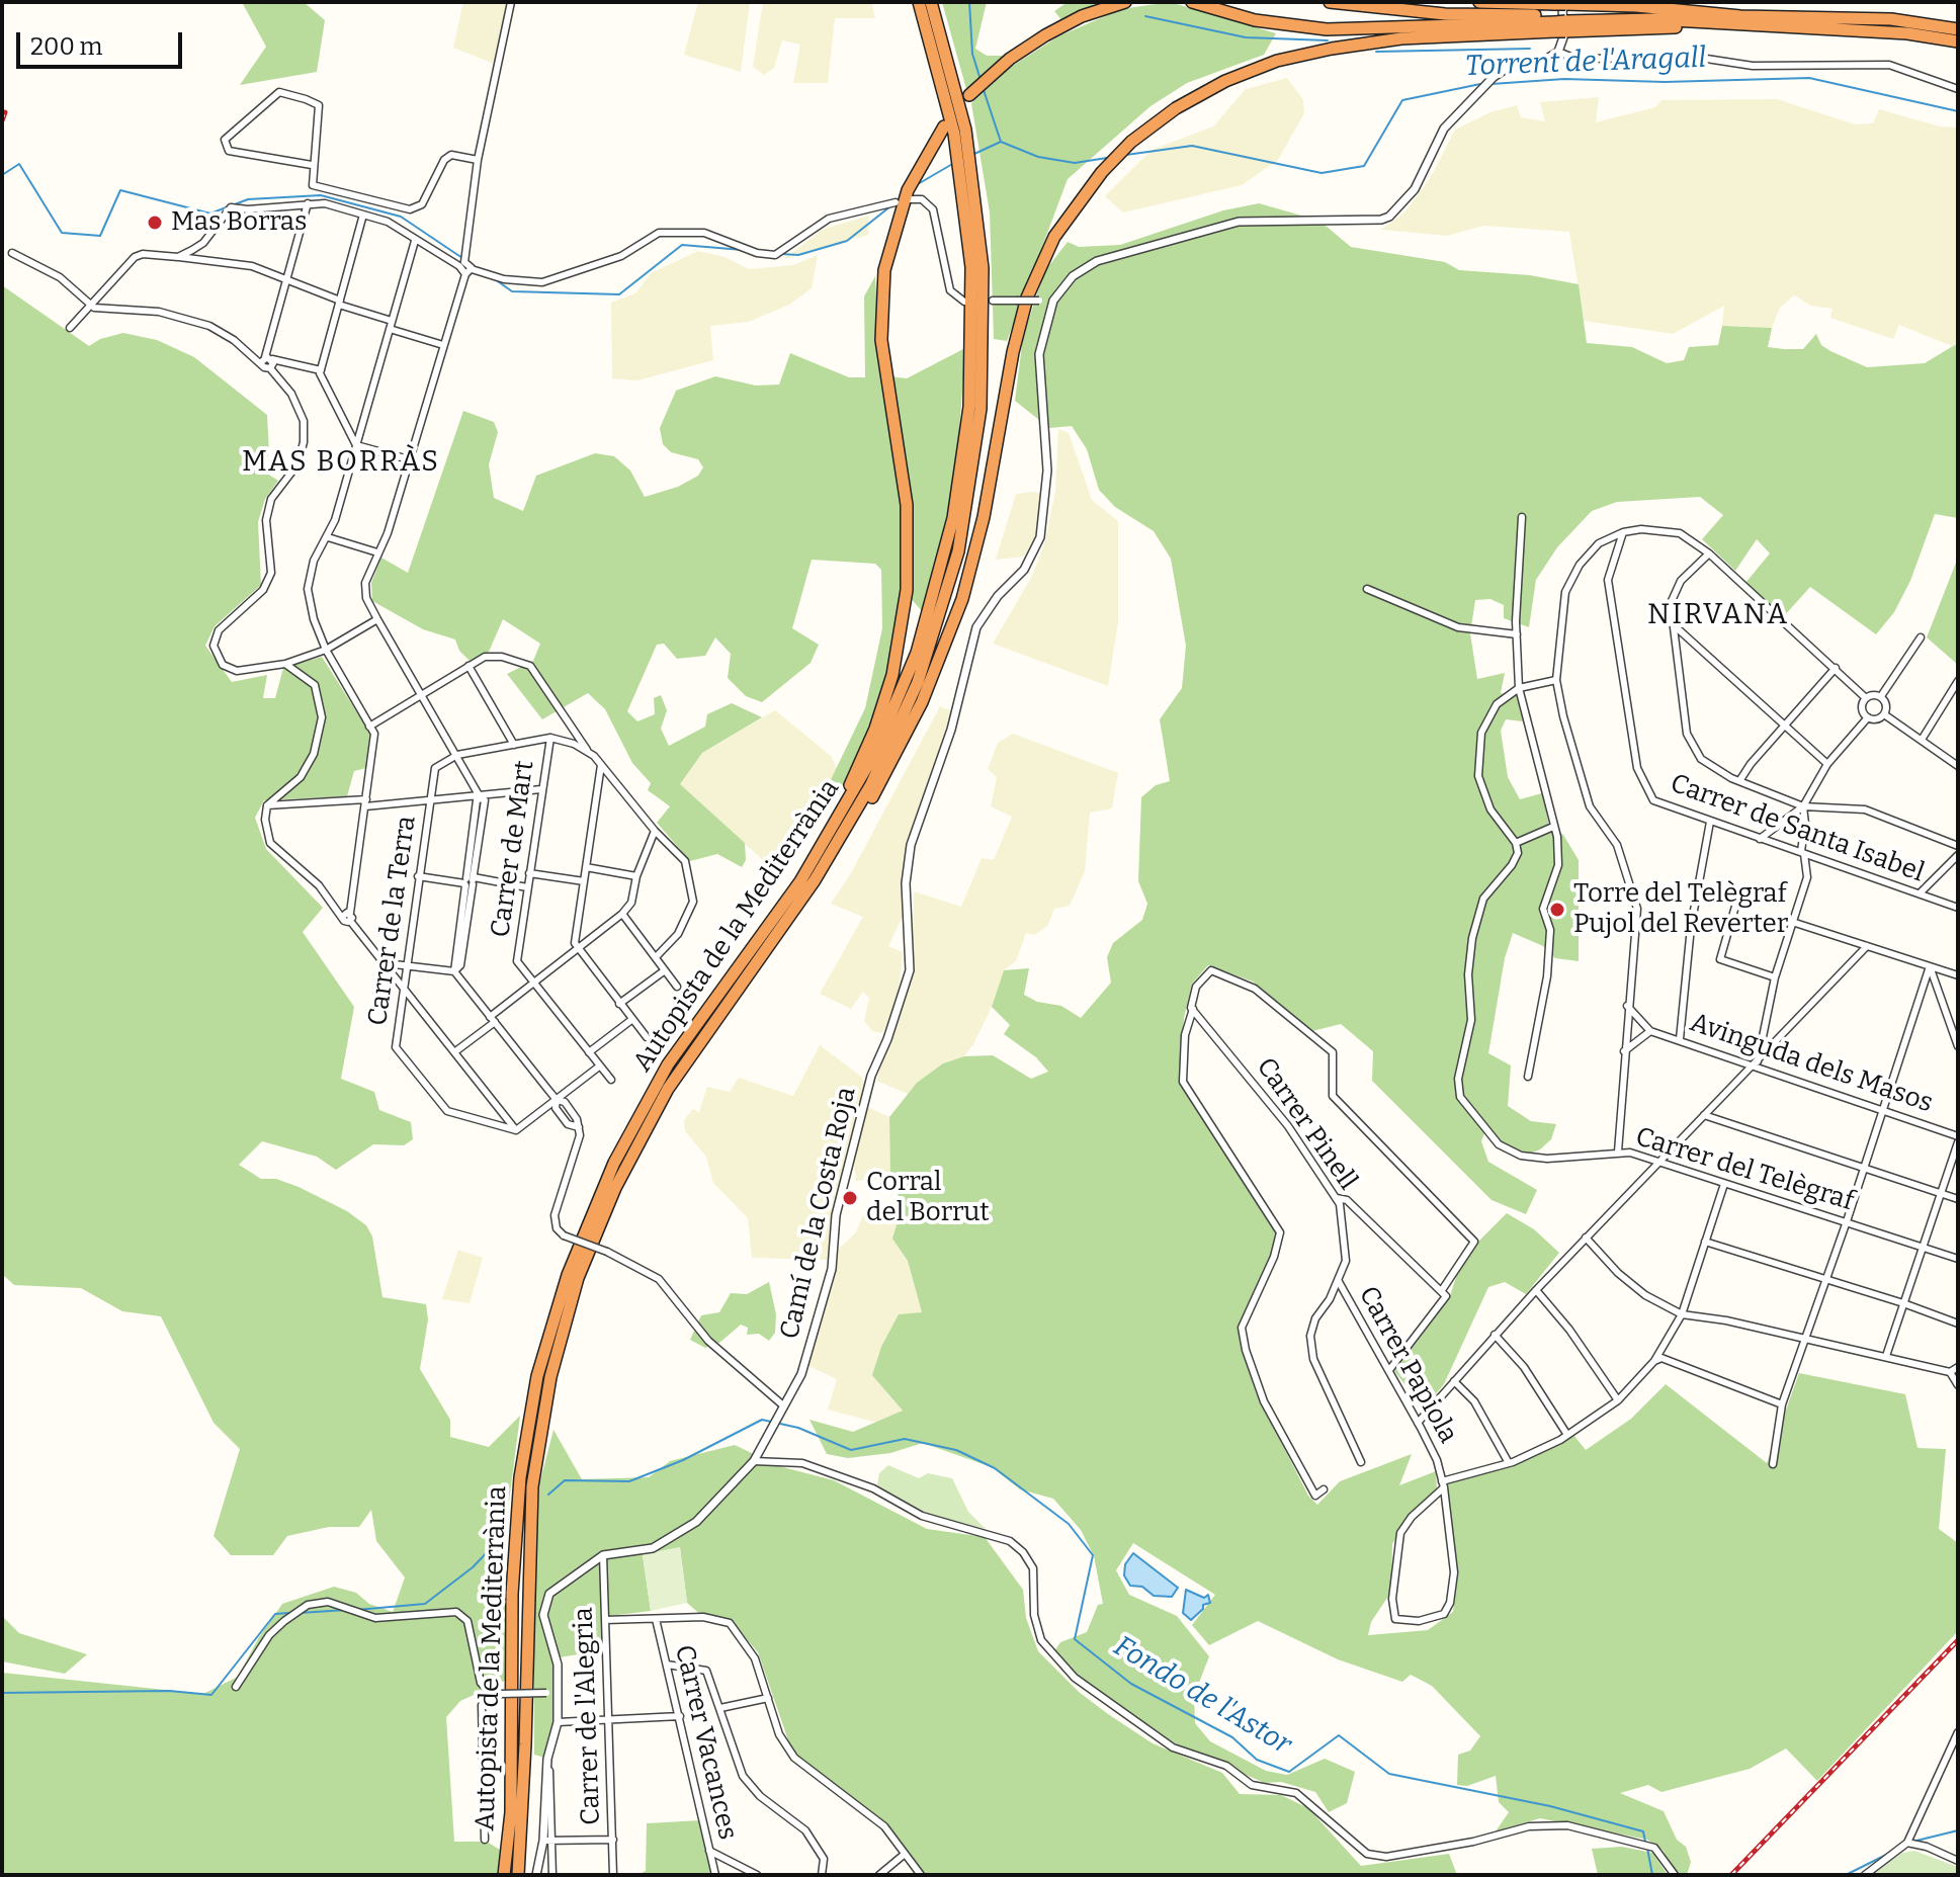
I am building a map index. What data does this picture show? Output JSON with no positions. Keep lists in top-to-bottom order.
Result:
{
  "streets": {
    "highway": ["Autopista de la Mediterrània"],
    "street": [
      "Carrer de Santa Isabel",
      "Carrer de Mart",
      "Carrer de la Terra",
      "Avinguda dels Masos",
      "Carrer Pinell",
      "Carrer del Telègraf",
      "Camí de la Costa Roja",
      "Carrer Papiola",
      "Carrer de l'Alegria",
      "Carrer Vacances"
    ]
  },
  "crossings": [
    ["Carrer Pinell", "Carrer Papiola"],
    ["Camí de la Costa Roja", "Carrer de l'Alegria"]
  ],
  "districts": ["MAS BORRÀS", "NIRVANA"],
  "water": ["Torrent de l'Aragall", "Fondo de l'Astor"],
  "places": ["Mas Borras", "Torre del Telègraf Pujol del Reverter", "Corral del Borrut"],
  "scale_bar": "200 m"
}
